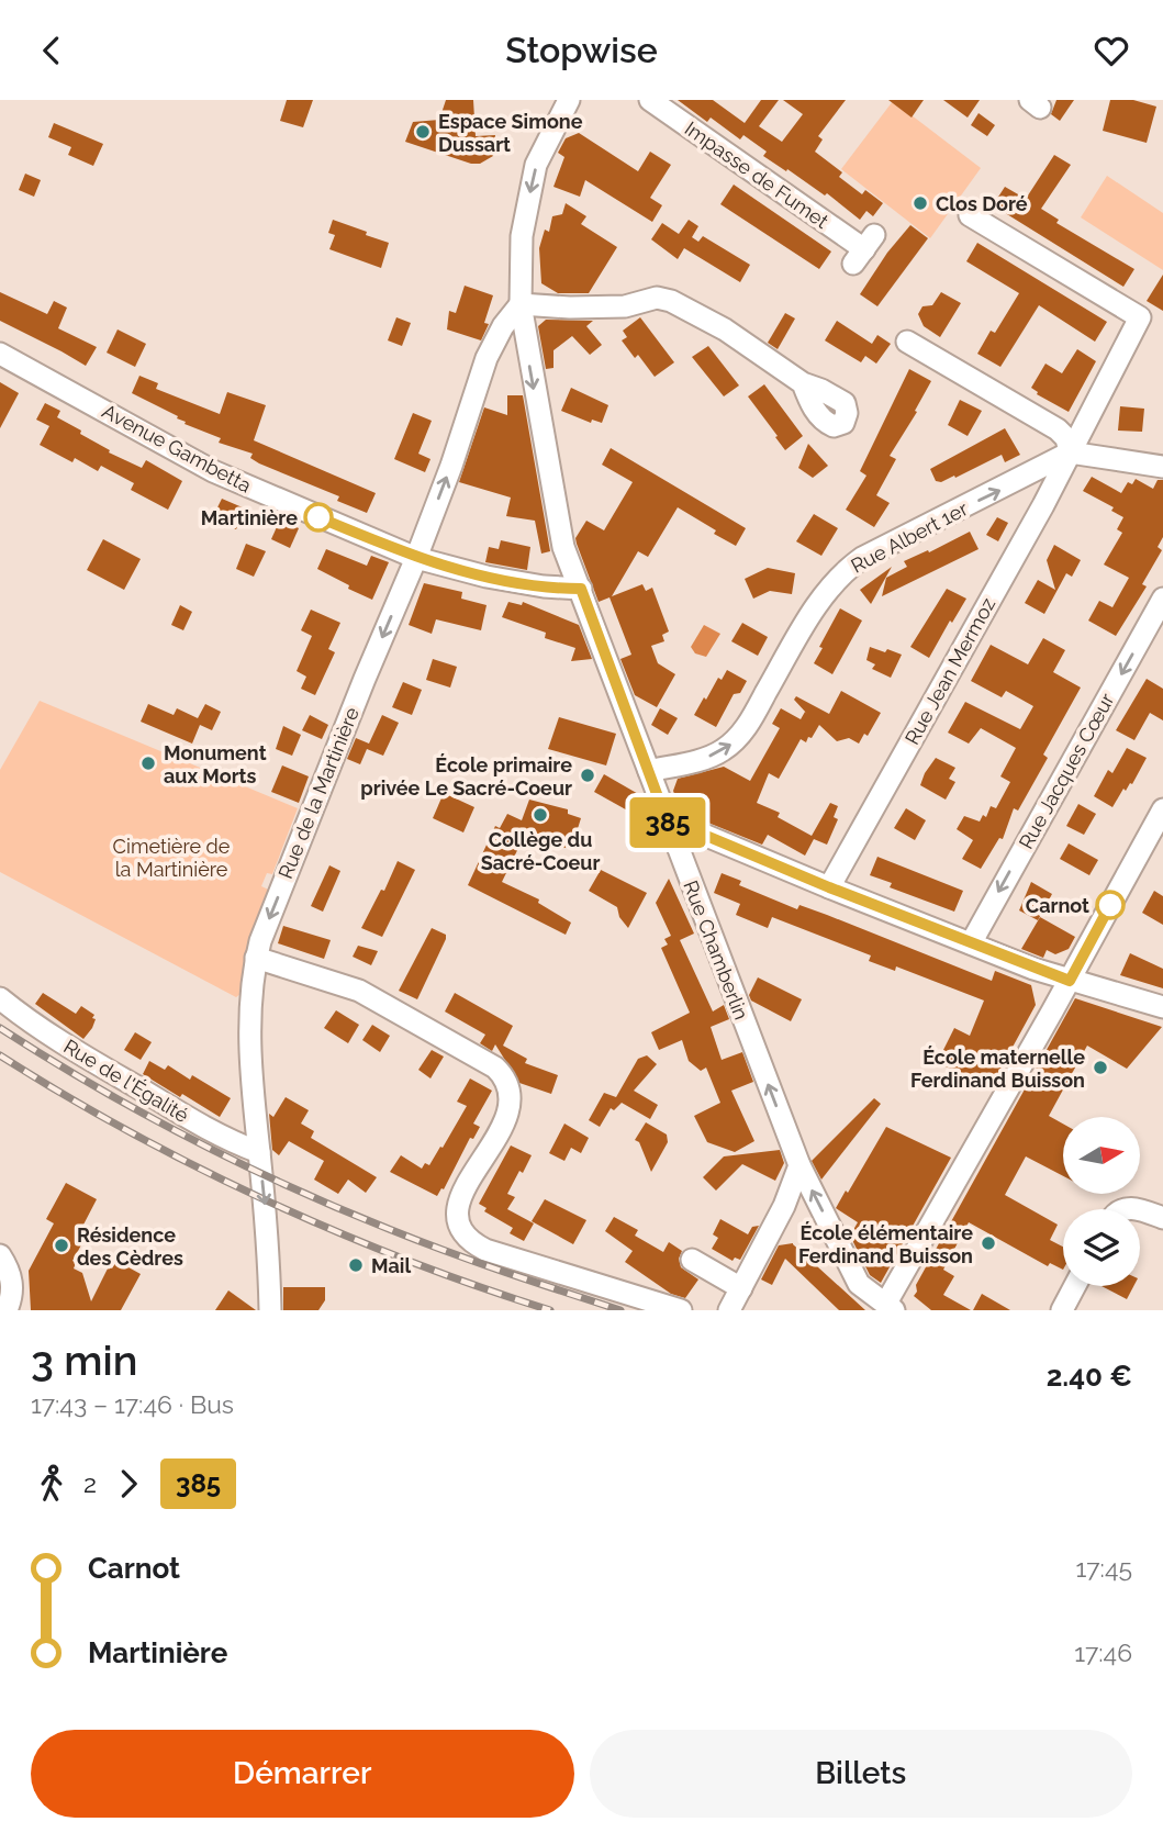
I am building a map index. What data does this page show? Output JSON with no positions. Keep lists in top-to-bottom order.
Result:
{
  "streets": {
    "street": [
      "Impasse de Fumet",
      "Avenue Gambetta",
      "Rue Albert 1er",
      "Rue Jean Mermoz",
      "Rue Jacques Cœur",
      "Rue de la Martinière",
      "Rue Chamberlin",
      "Rue de l'Égalité"
    ]
  },
  "crossings": [
    ["Avenue Gambetta", "Rue de la Martinière"],
    ["Avenue Gambetta", "Rue Chamberlin"],
    ["Rue Albert 1er", "Rue Jean Mermoz"],
    ["Rue Albert 1er", "Rue Chamberlin"],
    ["Rue de la Martinière", "Rue Chamberlin"],
    ["Rue de la Martinière", "Rue de l'Égalité"]
  ],
  "one_way": ["Rue Albert 1er"],
  "parks": ["Cimetière de la Martinière"],
  "places": [
    "Espace Simone Dussart",
    "Clos Doré",
    "Martinière",
    "Monument aux Morts",
    "École primaire privée Le Sacré-Coeur",
    "Collège du Sacré-Coeur",
    "Carnot",
    "École maternelle Ferdinand Buisson",
    "École élémentaire Ferdinand Buisson",
    "Résidence des Cèdres",
    "Mail"
  ],
  "lines": ["bus line 385"],
  "north": "right",
  "page": {
    "header": "Stopwise",
    "on_map": "385",
    "heading": ["3 min", "17:43 – 17:46 · Bus", "2.40 €"],
    "legs": ["2", "385"],
    "list": [
      {
        "name": "Carnot",
        "value": "17:45"
      },
      {
        "name": "Martinière",
        "value": "17:46"
      }
    ],
    "buttons": ["Démarrer", "Billets"]
  }
}
